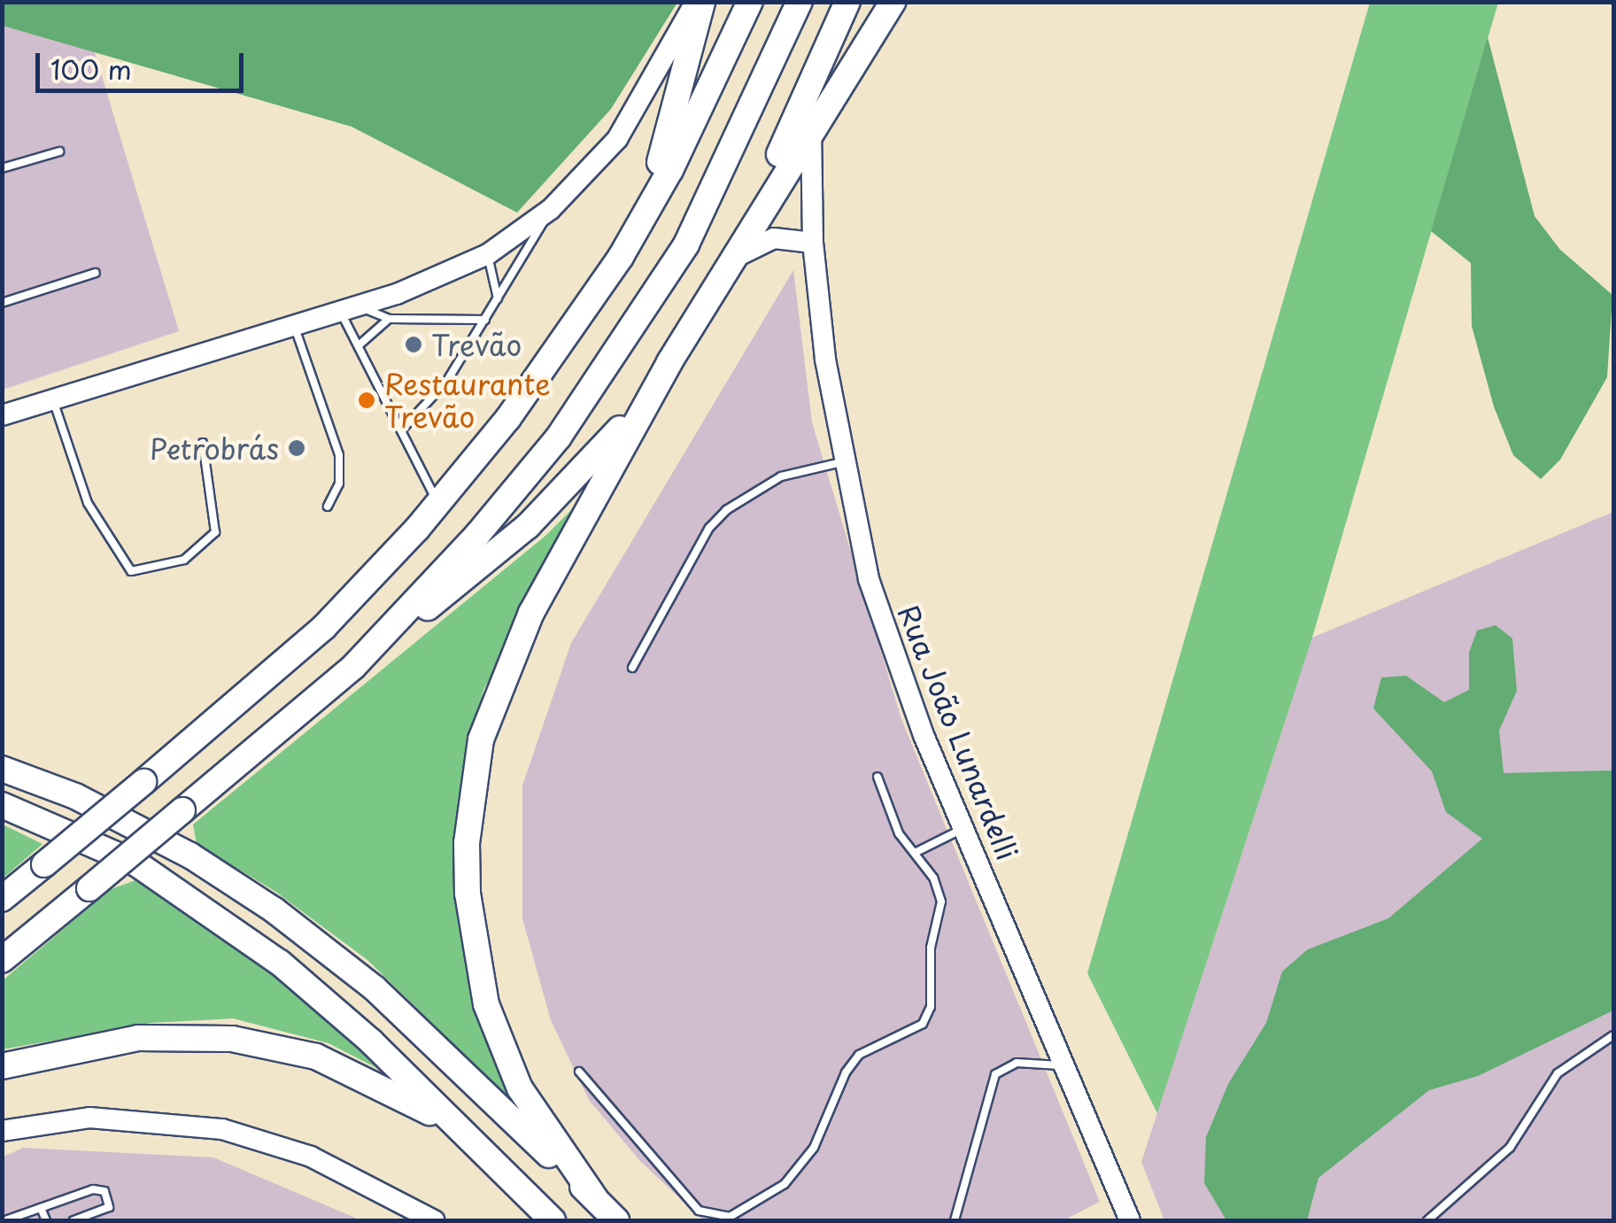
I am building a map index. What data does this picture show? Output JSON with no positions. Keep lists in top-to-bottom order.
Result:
{
  "streets": {
    "main road": ["Rua João Lunardelli"]
  },
  "places": ["Trevão", "Restaurante Trevão", "Petrobrás"],
  "scale_bar": "100 m"
}
